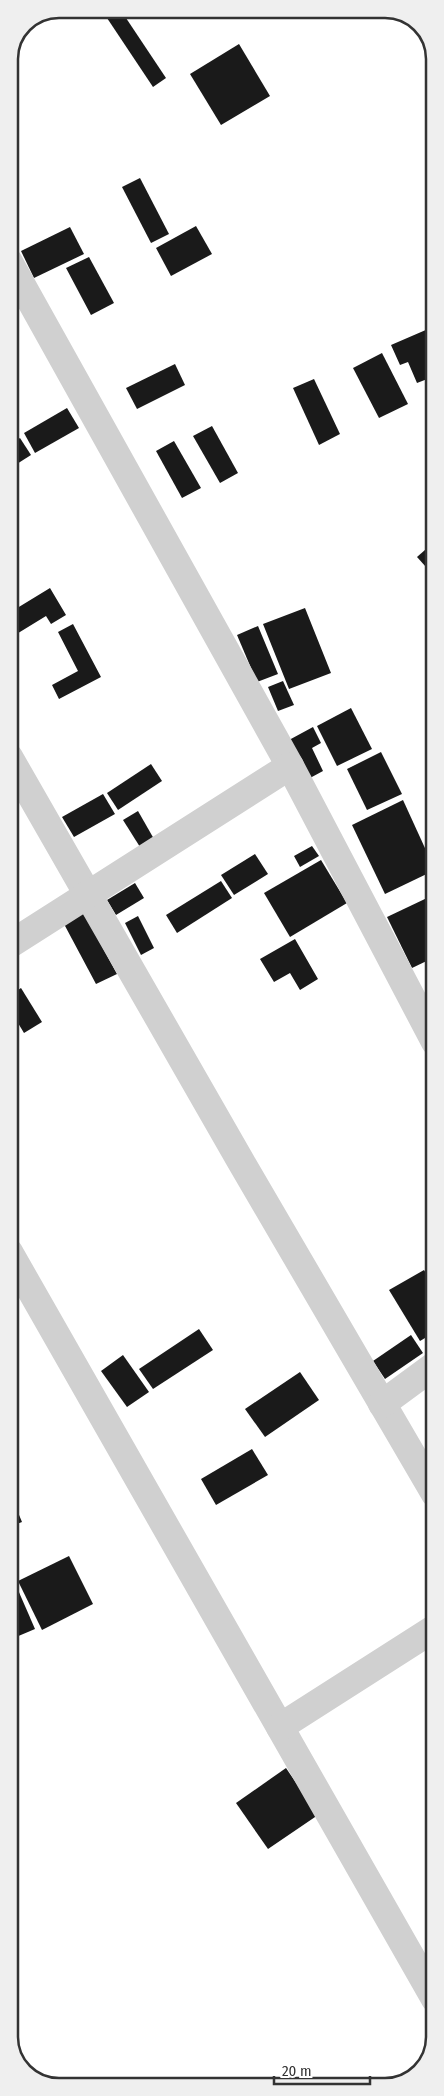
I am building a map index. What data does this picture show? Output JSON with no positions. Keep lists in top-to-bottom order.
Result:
{
  "scale_bar": "20 m"
}
